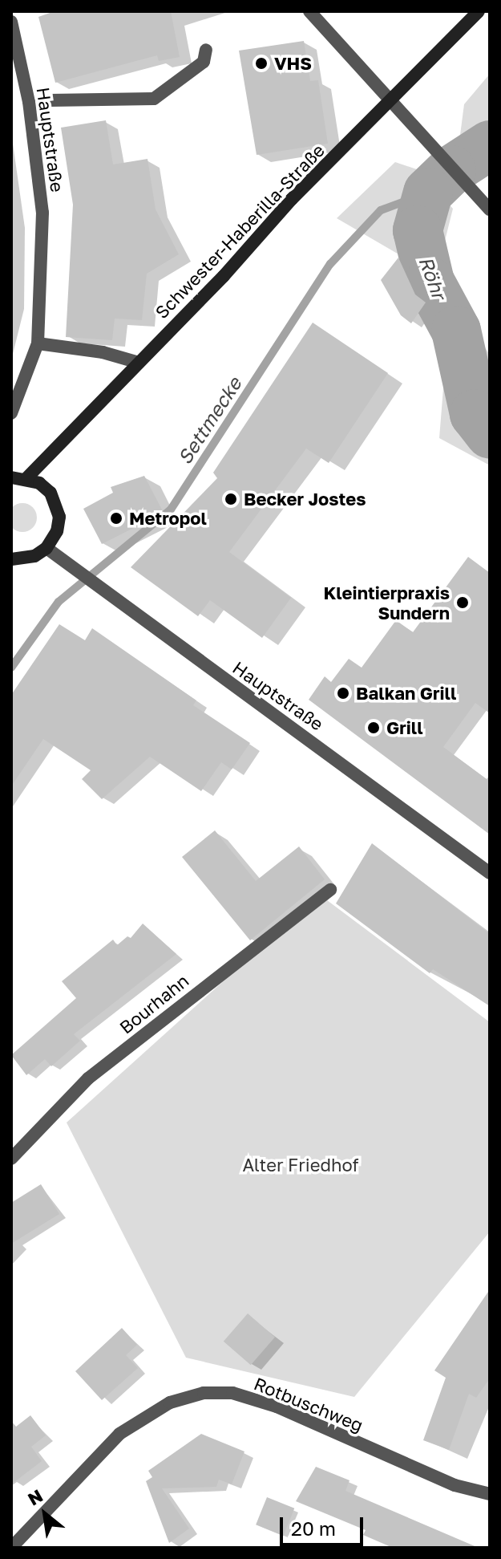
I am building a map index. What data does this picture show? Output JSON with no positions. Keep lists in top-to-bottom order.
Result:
{
  "streets": {
    "street": [
      "Hauptstraße",
      "Schwester-Haberilla-Straße",
      "Bourhahn",
      "Rotbuschweg"
    ]
  },
  "water": ["Röhr", "Settmecke"],
  "parks": ["Alter Friedhof"],
  "places": [
    "VHS",
    "Becker Jostes",
    "Metropol",
    "Kleintierpraxis Sundern",
    "Balkan Grill",
    "Grill"
  ],
  "scale_bar": "20 m",
  "north": "top left"
}
